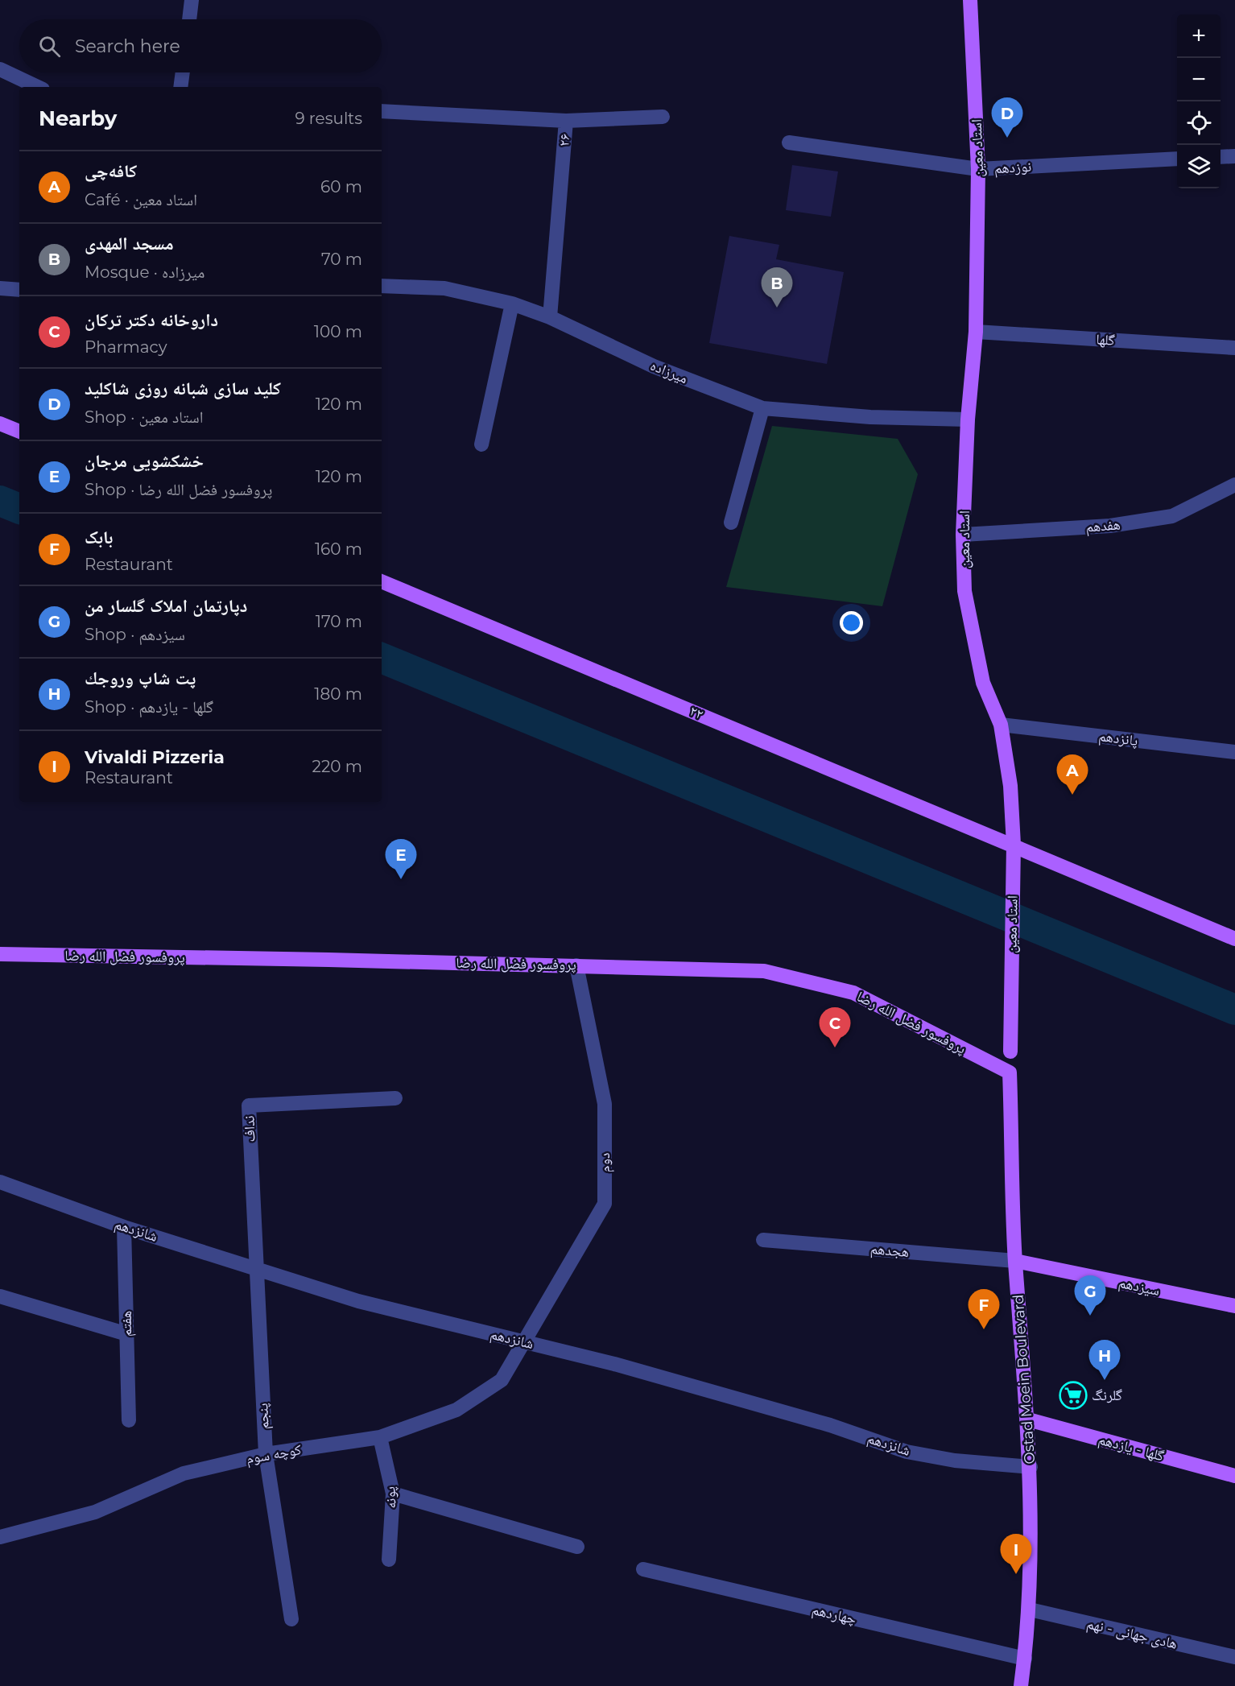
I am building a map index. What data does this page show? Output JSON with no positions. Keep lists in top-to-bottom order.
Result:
{
  "streets": {
    "main road": [
      "استاد معین",
      "۲۲",
      "پروفسور فضل الله رضا",
      "سیزدهم",
      "Ostad Moein Boulevard",
      "گلها - یازدهم"
    ],
    "street": [
      "۲۶",
      "نوزدهم",
      "گلها",
      "میرزاده",
      "هفدهم",
      "پانزدهم",
      "نداف",
      "دوم",
      "شانزدهم",
      "هجدهم",
      "هفتم",
      "پنجم",
      "کوچه سوم",
      "پونه",
      "چهاردهم",
      "هادی جهانی - نهم"
    ]
  },
  "crossings": [
    ["۲۶", "میرزاده"],
    ["استاد معین", "نوزدهم"],
    ["استاد معین", "گلها"],
    ["استاد معین", "میرزاده"],
    ["استاد معین", "هفدهم"],
    ["استاد معین", "۲۲"],
    ["استاد معین", "پانزدهم"],
    ["استاد معین", "پروفسور فضل الله رضا"],
    ["استاد معین", "Ostad Moein Boulevard"],
    ["پروفسور فضل الله رضا", "دوم"],
    ["پروفسور فضل الله رضا", "Ostad Moein Boulevard"],
    ["نداف", "شانزدهم"],
    ["نداف", "پنجم"],
    ["دوم", "شانزدهم"],
    ["دوم", "کوچه سوم"],
    ["شانزدهم", "هفتم"],
    ["شانزدهم", "Ostad Moein Boulevard"],
    ["شانزدهم", "پنجم"],
    ["شانزدهم", "کوچه سوم"],
    ["هجدهم", "سیزدهم"],
    ["هجدهم", "Ostad Moein Boulevard"],
    ["سیزدهم", "Ostad Moein Boulevard"],
    ["Ostad Moein Boulevard", "گلها - یازدهم"],
    ["Ostad Moein Boulevard", "چهاردهم"],
    ["Ostad Moein Boulevard", "هادی جهانی - نهم"],
    ["پنجم", "کوچه سوم"],
    ["کوچه سوم", "پونه"]
  ],
  "places": {
    "supermarket": ["گلرنگ"]
  },
  "page": {
    "map_buttons": ["+", "−"],
    "search": "Search here",
    "heading": ["Nearby", "9 results"],
    "pins": [
      "D",
      "B",
      "A",
      "E",
      "C",
      "G",
      "F",
      "H",
      "I"
    ],
    "list": [
      {
        "mark": "A",
        "name": "کافه‌چی",
        "note": "Café · استاد معین",
        "value": "60 m"
      },
      {
        "mark": "B",
        "name": "مسجد المهدی",
        "note": "Mosque · میرزاده",
        "value": "70 m"
      },
      {
        "mark": "C",
        "name": "داروخانه دکتر ترکان",
        "note": "Pharmacy",
        "value": "100 m"
      },
      {
        "mark": "D",
        "name": "کلید سازی شبانه روزی شاکلید",
        "note": "Shop · استاد معین",
        "value": "120 m"
      },
      {
        "mark": "E",
        "name": "خشکشویی مرجان",
        "note": "Shop · پروفسور فضل الله رضا",
        "value": "120 m"
      },
      {
        "mark": "F",
        "name": "بابک",
        "note": "Restaurant",
        "value": "160 m"
      },
      {
        "mark": "G",
        "name": "دپارتمان املاک گلسار من",
        "note": "Shop · سیزدهم",
        "value": "170 m"
      },
      {
        "mark": "H",
        "name": "پت شاپ وروجك",
        "note": "Shop · گلها - یازدهم",
        "value": "180 m"
      },
      {
        "mark": "I",
        "name": "Vivaldi Pizzeria",
        "note": "Restaurant",
        "value": "220 m"
      }
    ]
  }
}
